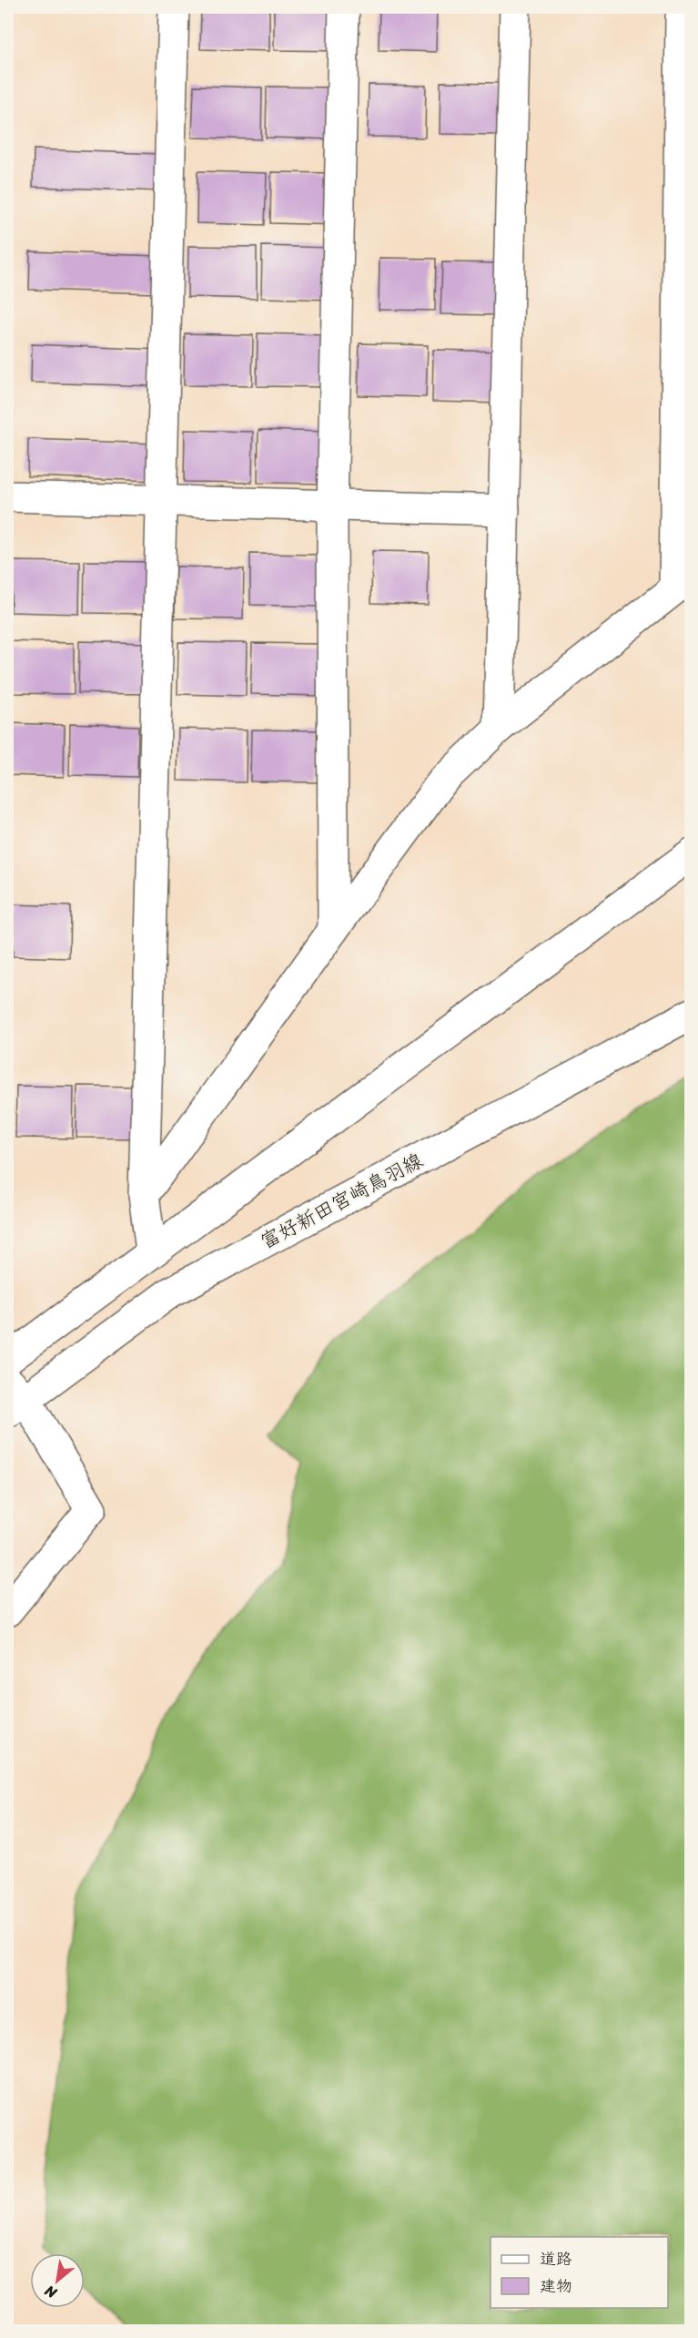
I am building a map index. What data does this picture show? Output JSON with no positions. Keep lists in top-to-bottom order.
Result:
{
  "streets": {
    "street": ["富好新田宮崎鳥羽線"]
  },
  "legend": ["道路", "建物"],
  "north": "bottom left"
}
